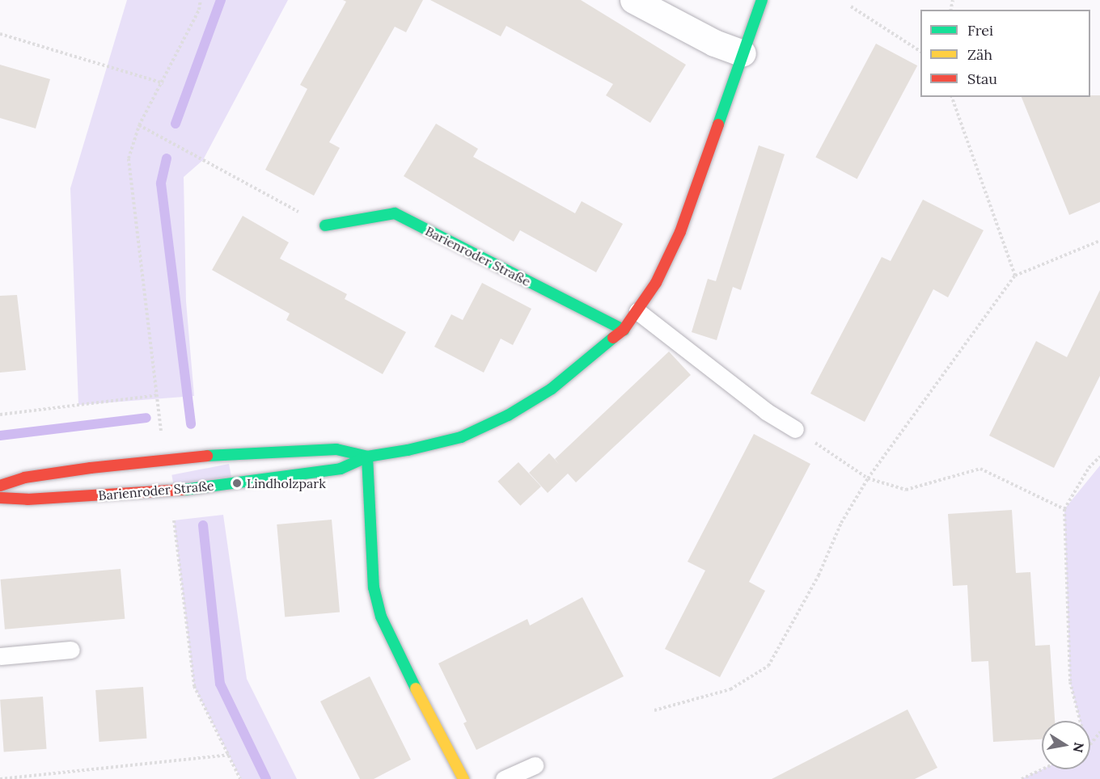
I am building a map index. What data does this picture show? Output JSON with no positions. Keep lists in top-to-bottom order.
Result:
{
  "streets": {
    "main road": ["Barienroder Straße"]
  },
  "places": ["Lindholzpark"],
  "legend": ["Frei", "Zäh", "Stau"],
  "north": "right"
}
